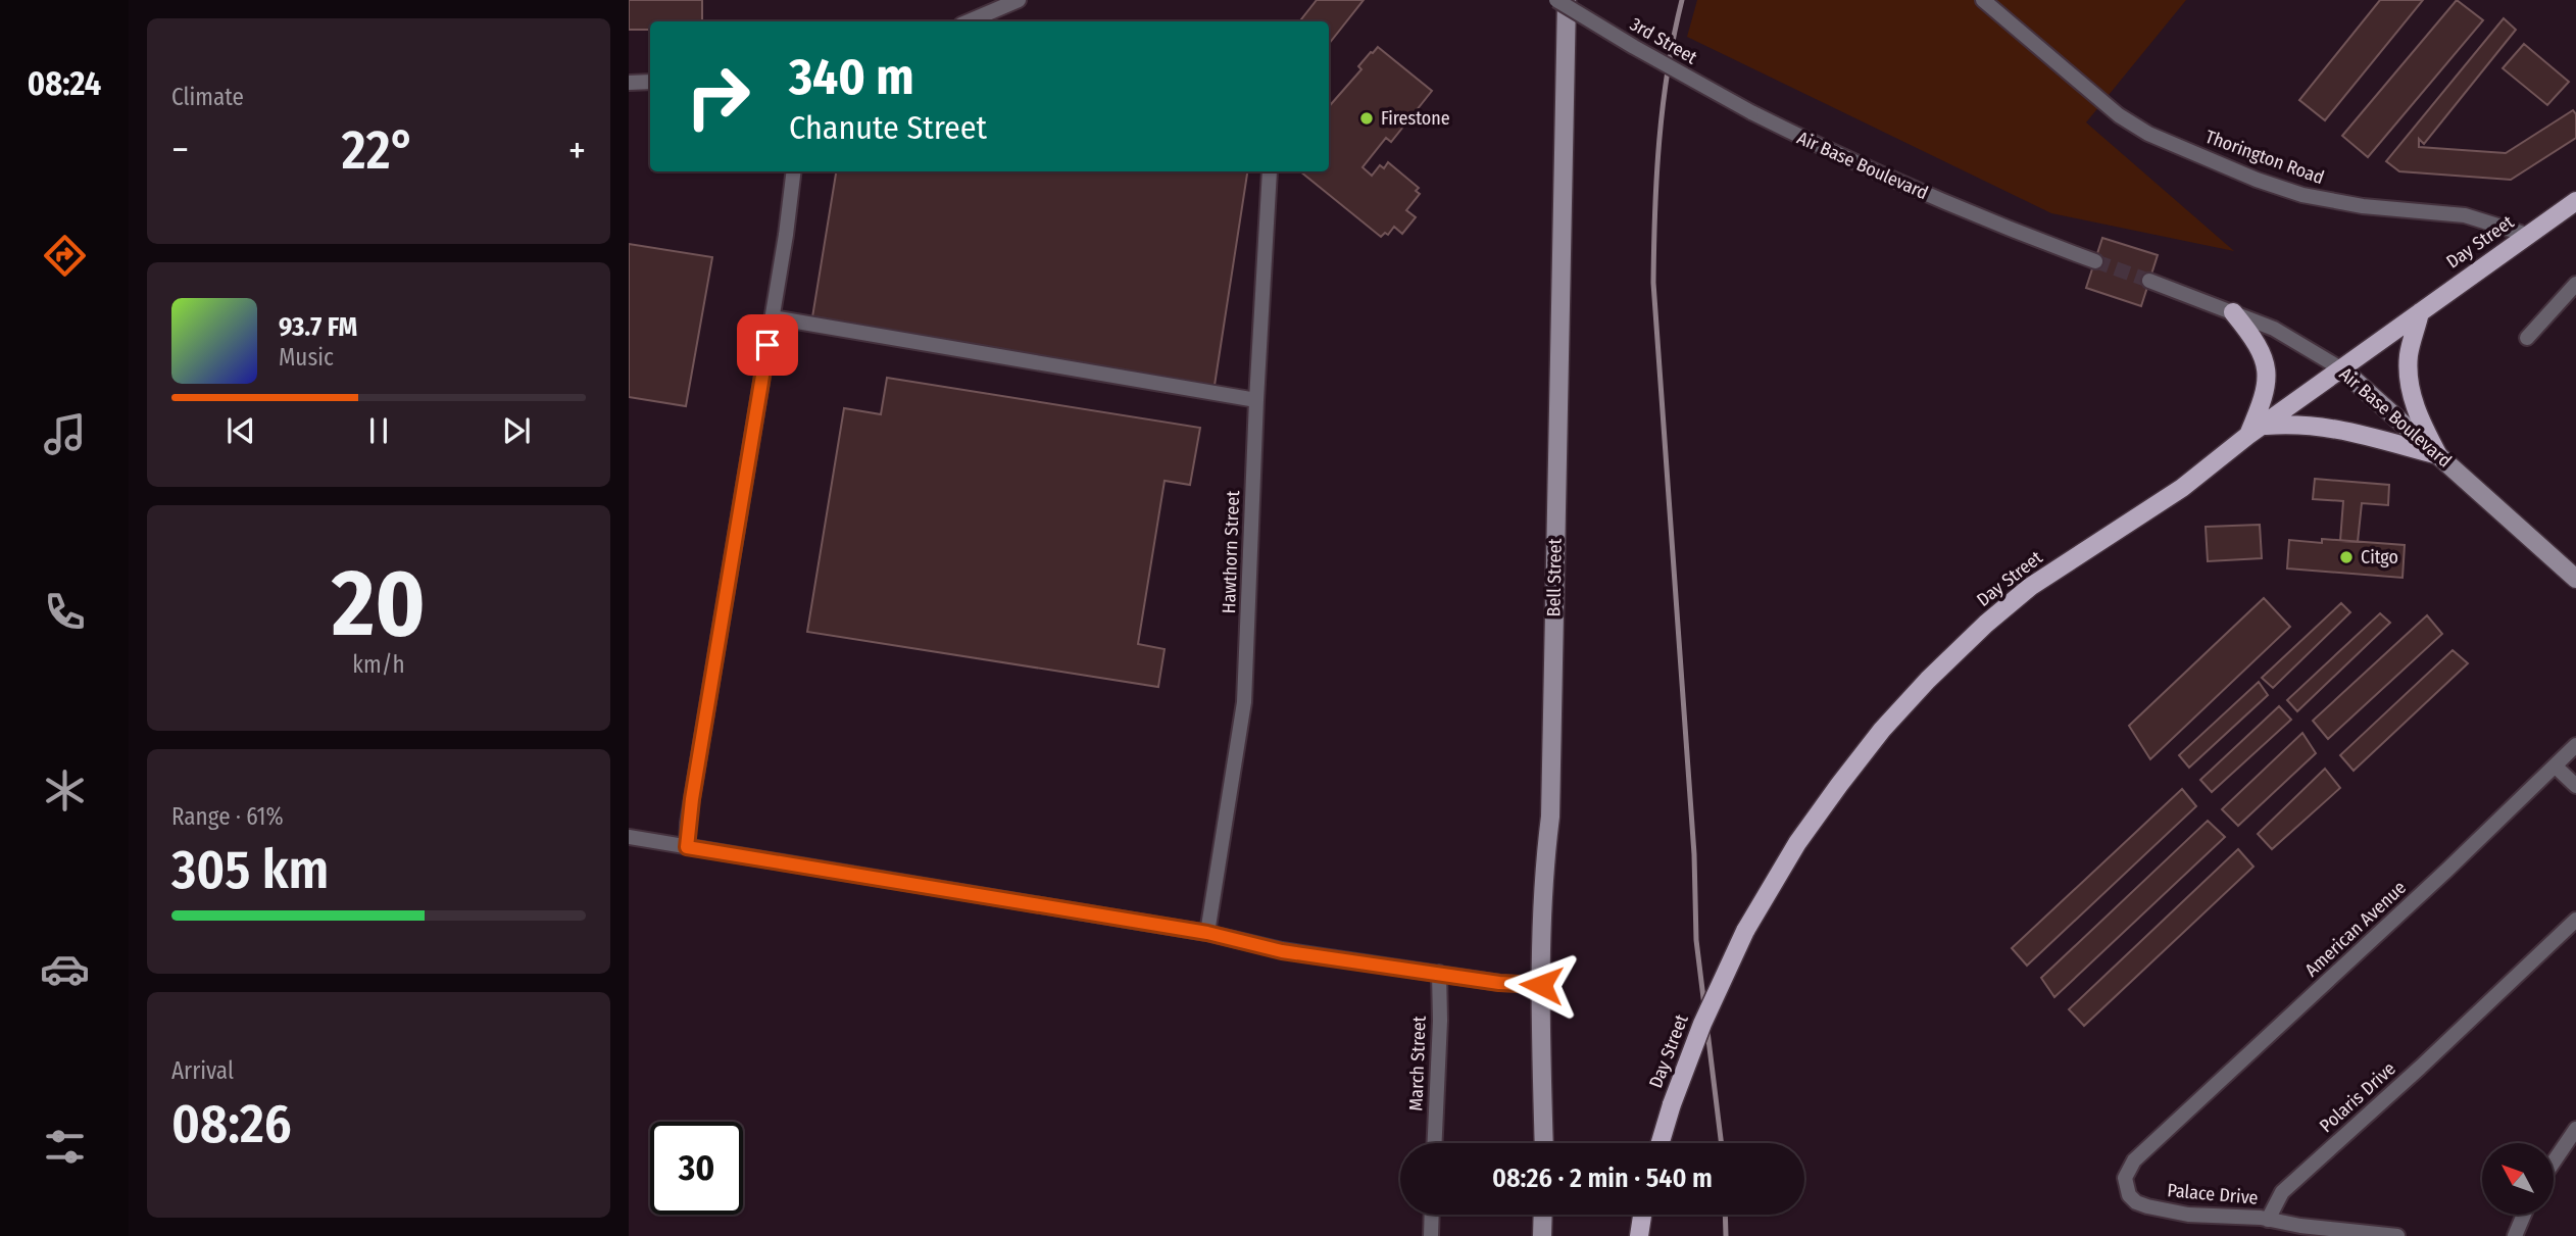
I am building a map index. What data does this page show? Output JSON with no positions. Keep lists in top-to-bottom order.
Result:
{
  "streets": {
    "main road": ["Air Base Boulevard", "Day Street", "Bell Street"],
    "street": [
      "3rd Street",
      "Thorington Road",
      "Hawthorn Street",
      "American Avenue",
      "March Street",
      "Polaris Drive",
      "Palace Drive"
    ]
  },
  "crossings": [
    ["3rd Street", "Air Base Boulevard"],
    ["Thorington Road", "Day Street"],
    ["Air Base Boulevard", "Day Street"],
    ["American Avenue", "Palace Drive"],
    ["Polaris Drive", "Palace Drive"]
  ],
  "places": ["Firestone", "Citgo"],
  "north": "top left",
  "page": {
    "tabs": "08:24",
    "tile": [
      "Climate",
      ["20", "km/h"],
      ["Range · 61%", "305 km"],
      ["Arrival", "08:26"]
    ],
    "turn": ["340 m", "Chanute Street"],
    "heat": ["−", "22°", "+"],
    "song": ["93.7 FM", "Music"],
    "limit": "30",
    "trip": "08:26 · 2 min · 540 m"
  }
}
